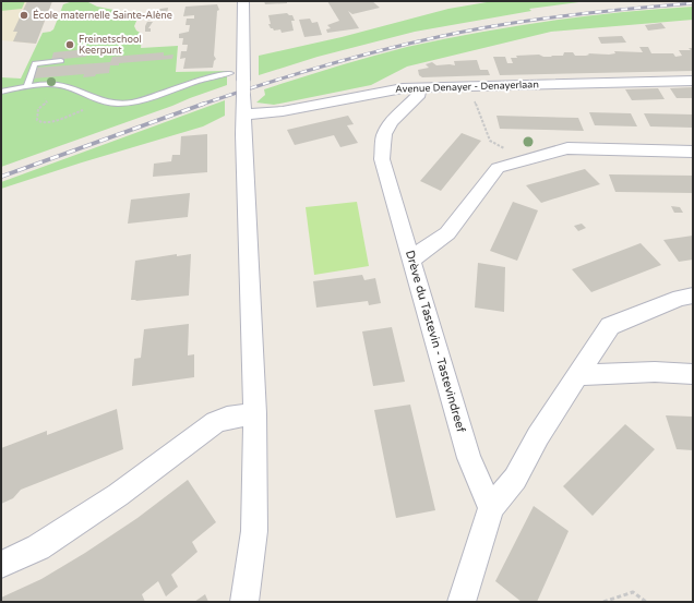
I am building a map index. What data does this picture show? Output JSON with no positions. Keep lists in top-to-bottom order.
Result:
{
  "streets": {
    "street": ["Avenue Denayer - Denayerlaan", "Drève du Tastevin - Tastevindreef"]
  },
  "crossings": [
    ["Avenue Denayer - Denayerlaan", "Drève du Tastevin - Tastevindreef"]
  ],
  "places": ["École maternelle Sainte-Alène", "Freinetschool Keerpunt"]
}
